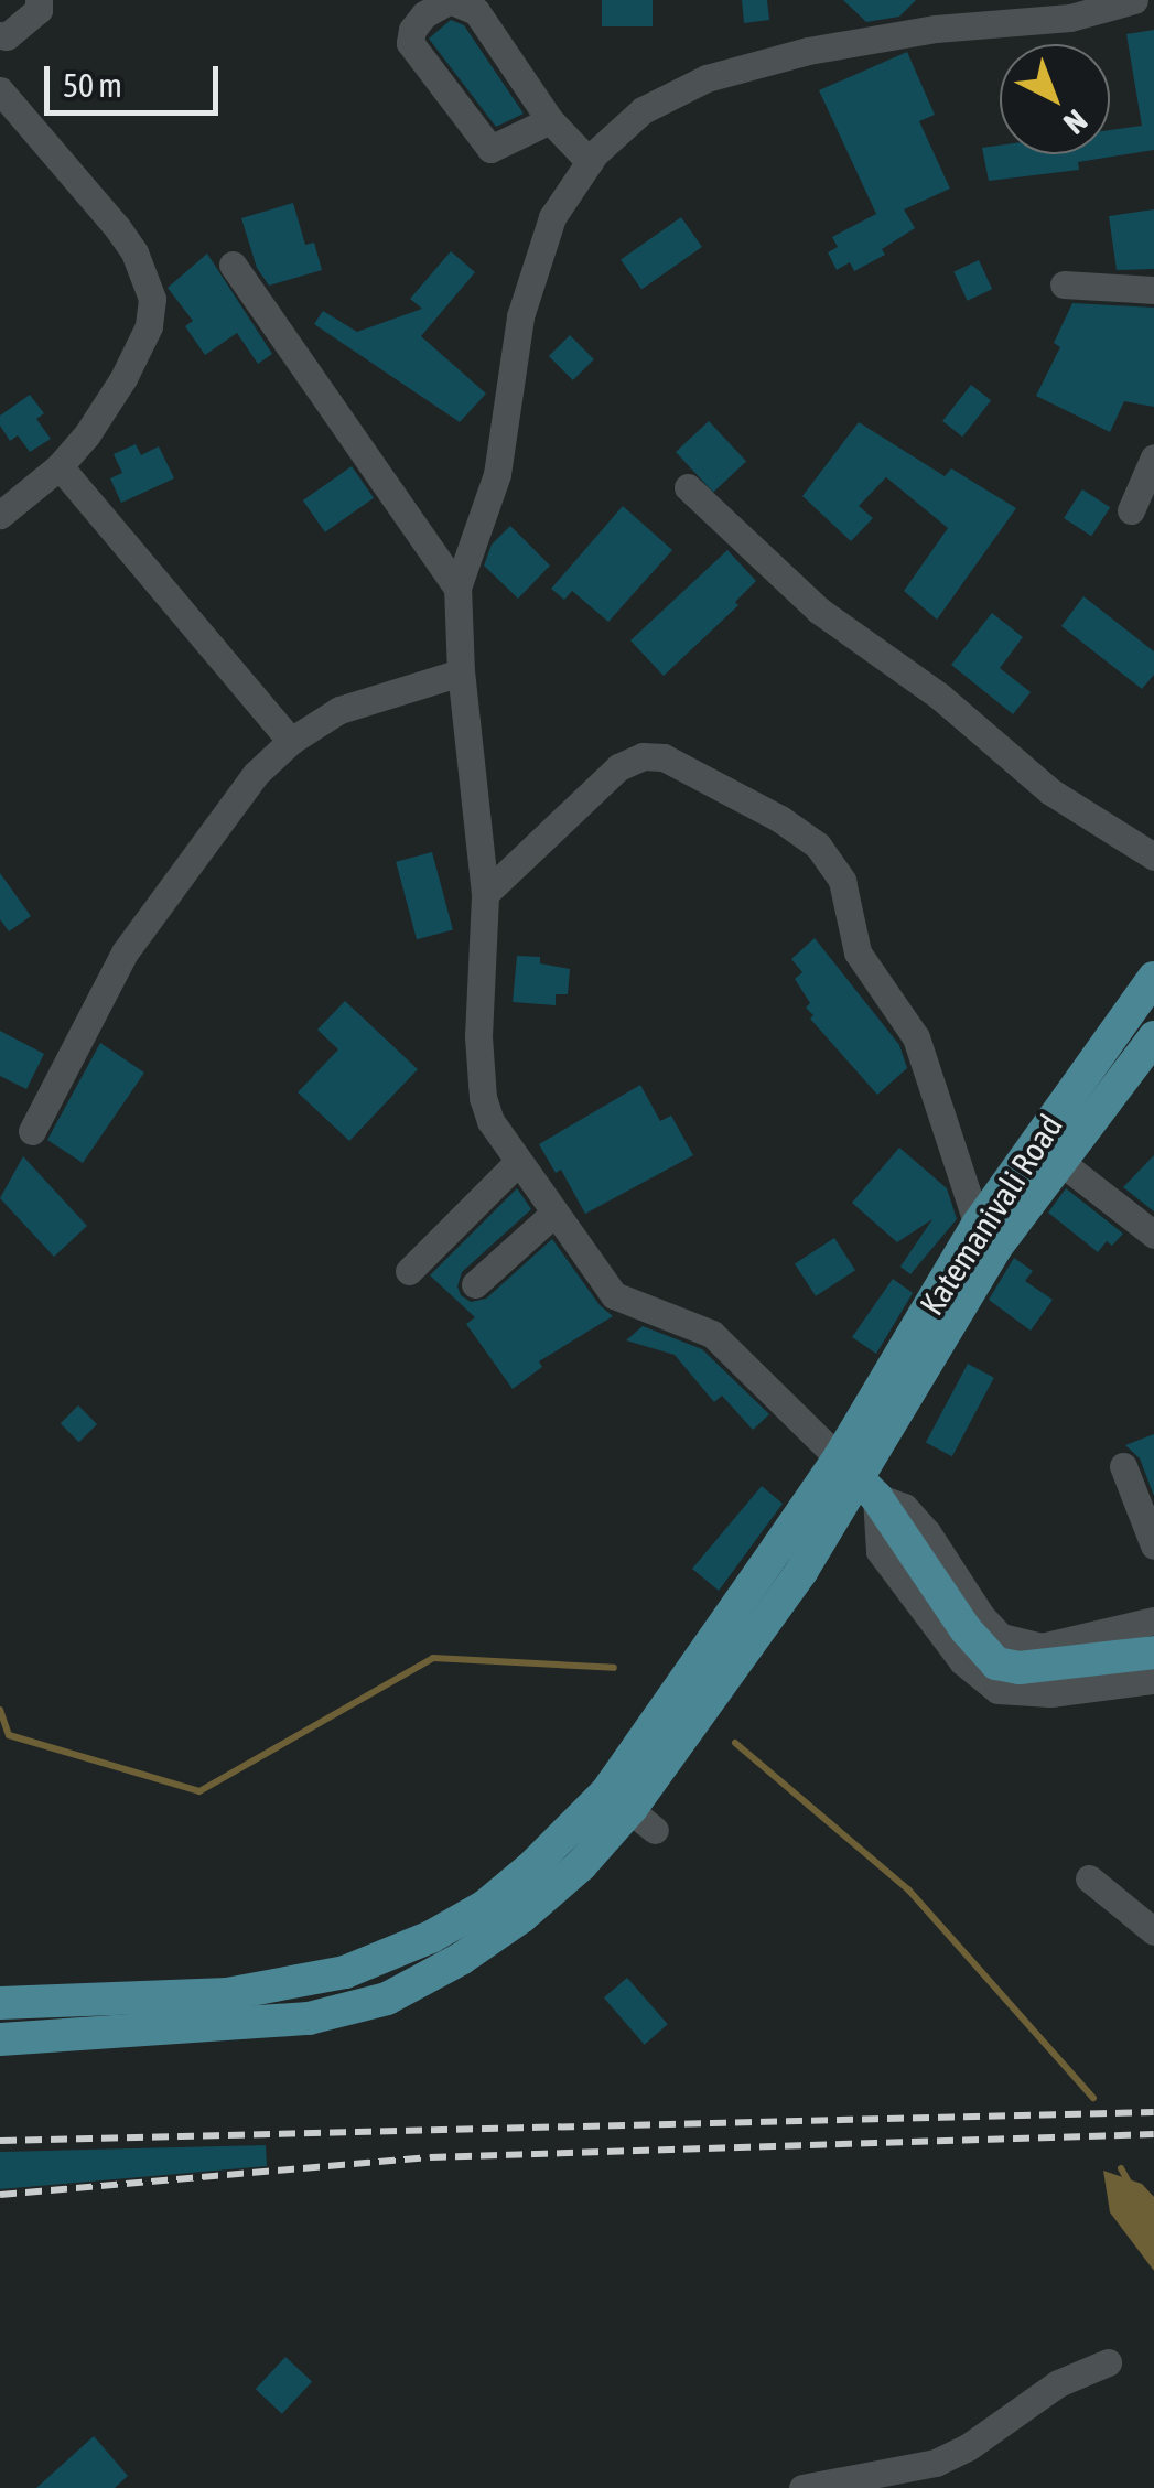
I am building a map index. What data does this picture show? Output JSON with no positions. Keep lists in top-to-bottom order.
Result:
{
  "streets": {
    "main road": ["Katemanivali Road"]
  },
  "scale_bar": "50 m",
  "north": "bottom right"
}
